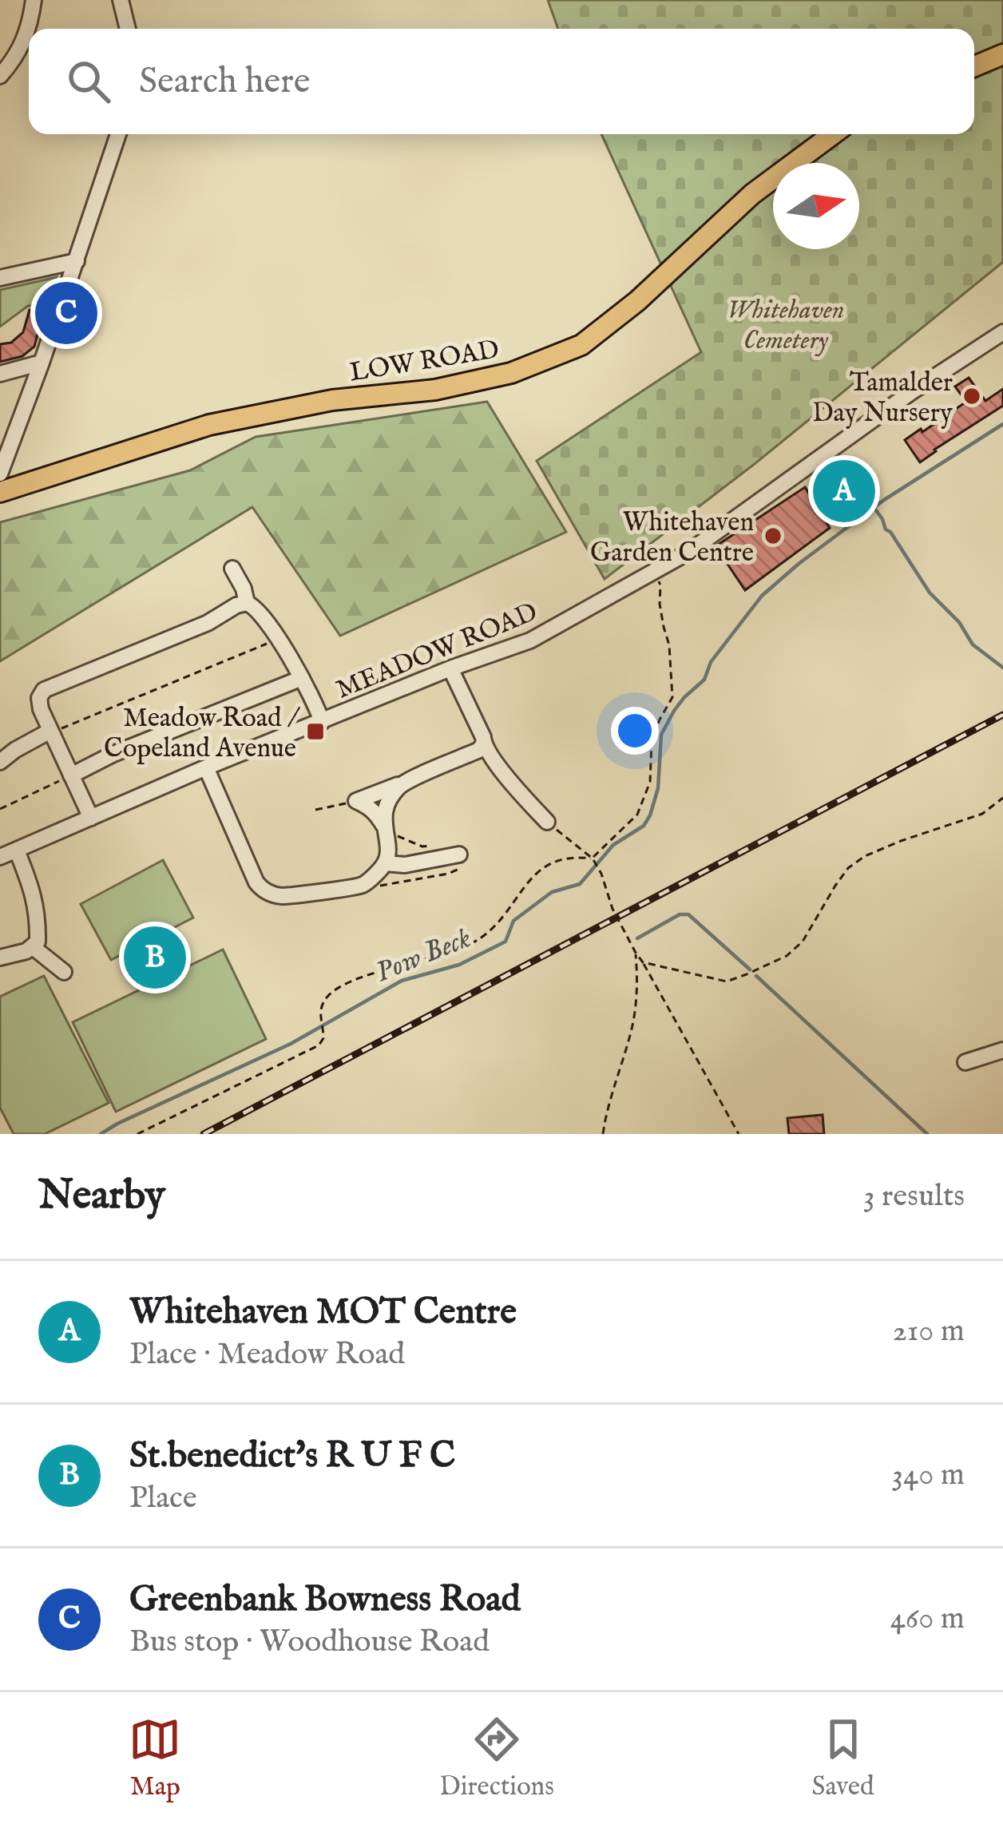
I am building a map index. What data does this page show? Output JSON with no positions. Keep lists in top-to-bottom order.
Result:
{
  "streets": {
    "main road": ["LOW ROAD"],
    "street": ["MEADOW ROAD"]
  },
  "water": ["Pow Beck"],
  "parks": ["Whitehaven Cemetery"],
  "places": {
    "other": ["Tamalder Day Nursery", "Whitehaven Garden Centre"],
    "transit": ["Meadow Road / Copeland Avenue"]
  },
  "north": "right",
  "page": {
    "search": "Search here",
    "pins": ["C", "A", "B"],
    "heading": ["Nearby", "3 results"],
    "list": [
      {
        "mark": "A",
        "name": "Whitehaven MOT Centre",
        "note": "Place · Meadow Road",
        "value": "210 m"
      },
      {
        "mark": "B",
        "name": "St.benedict's R U F C",
        "note": "Place",
        "value": "340 m"
      },
      {
        "mark": "C",
        "name": "Greenbank Bowness Road",
        "note": "Bus stop · Woodhouse Road",
        "value": "460 m"
      }
    ],
    "nav": ["Map", "Directions", "Saved"]
  }
}
